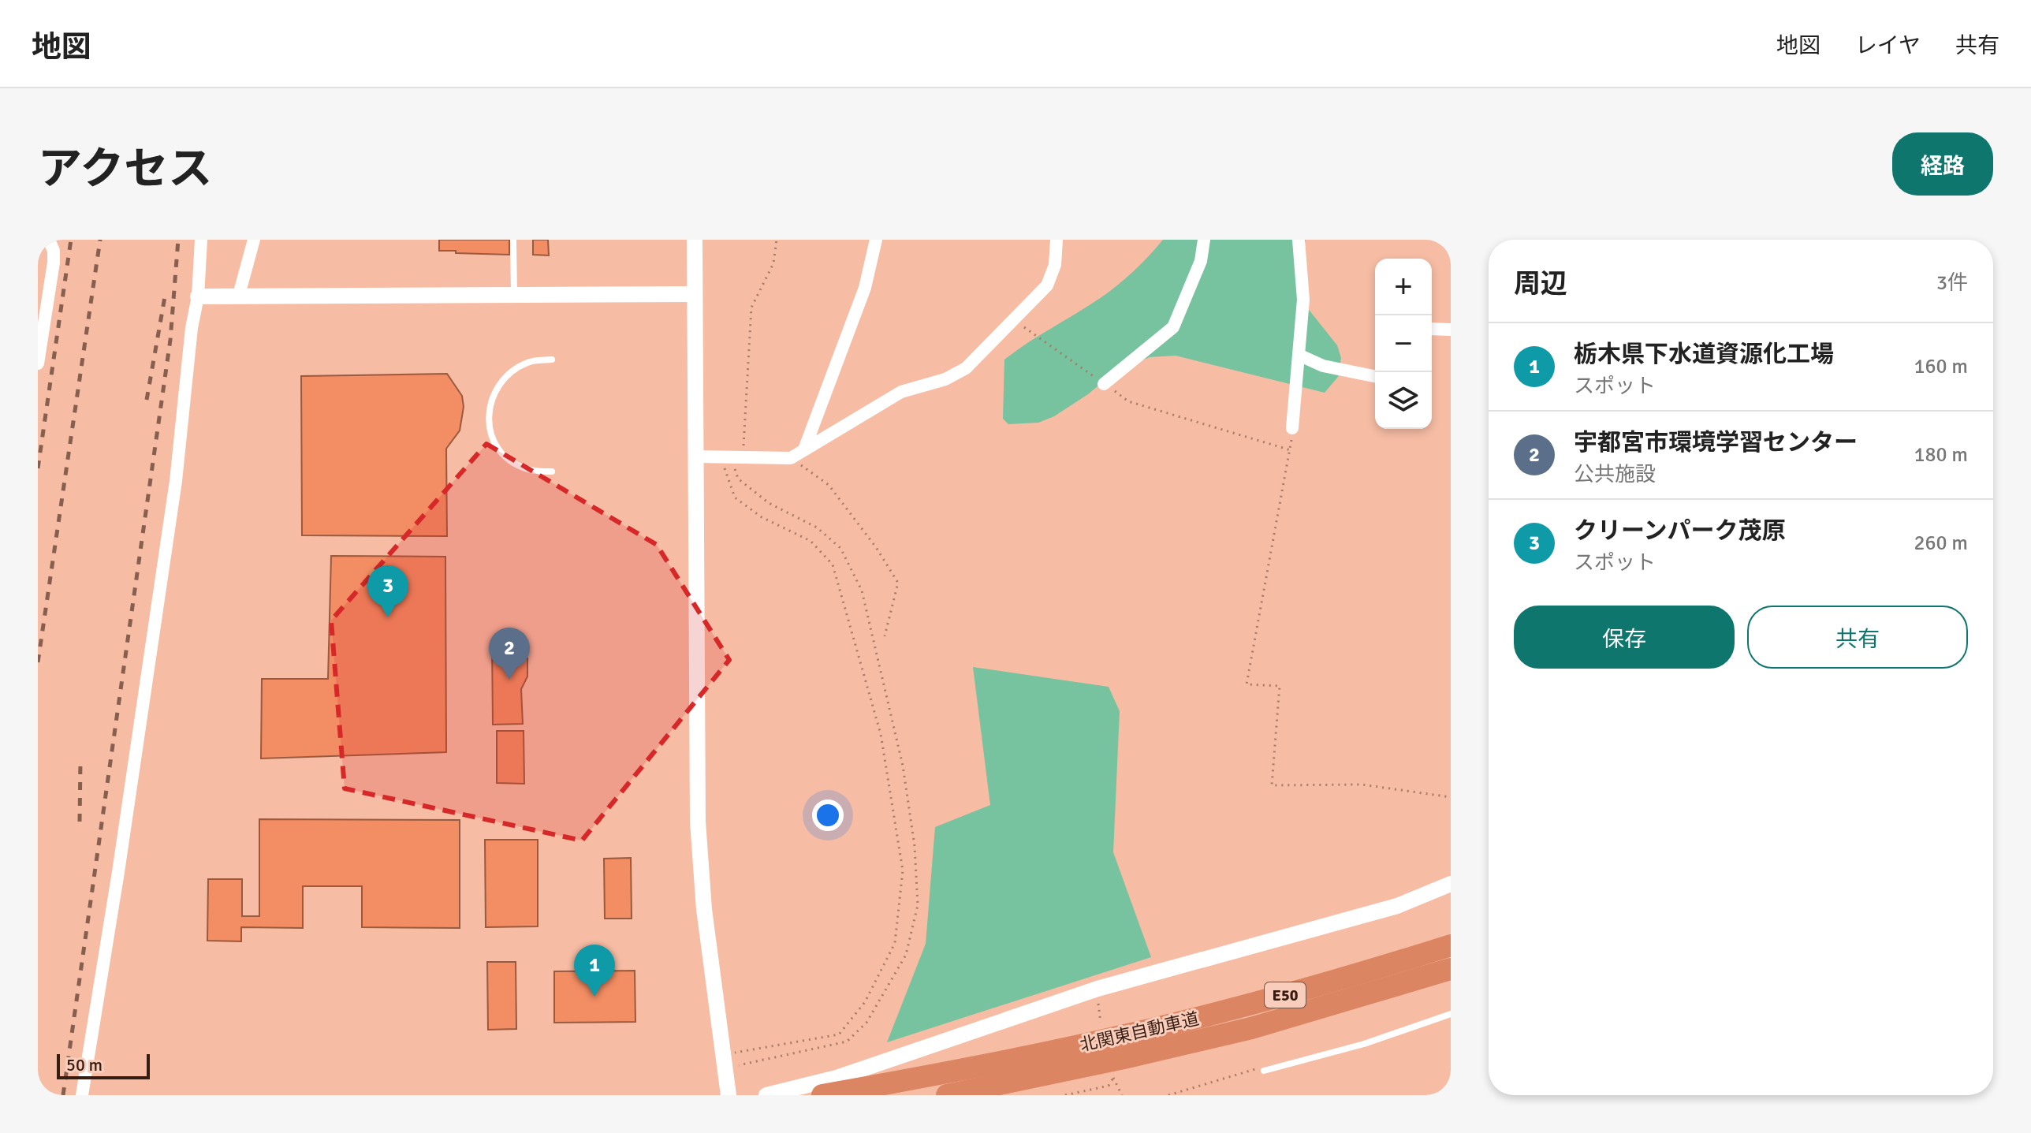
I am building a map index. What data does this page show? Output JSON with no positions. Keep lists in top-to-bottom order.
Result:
{
  "streets": {
    "highway": ["E50", "北関東自動車道"]
  },
  "scale_bar": "50 m",
  "page": {
    "header": "地図",
    "nav": ["地図", "レイヤ", "共有"],
    "title": "アクセス",
    "buttons": [
      "経路",
      ["保存", "共有"]
    ],
    "heading": ["周辺", "3件"],
    "map_buttons": ["+", "−"],
    "list": [
      {
        "mark": "1",
        "name": "栃木県下水道資源化工場",
        "note": "スポット",
        "value": "160 m"
      },
      {
        "mark": "2",
        "name": "宇都宮市環境学習センター",
        "note": "公共施設",
        "value": "180 m"
      },
      {
        "mark": "3",
        "name": "クリーンパーク茂原",
        "note": "スポット",
        "value": "260 m"
      }
    ],
    "pins": ["3", "2", "1"],
    "scale": "50 m"
  }
}
